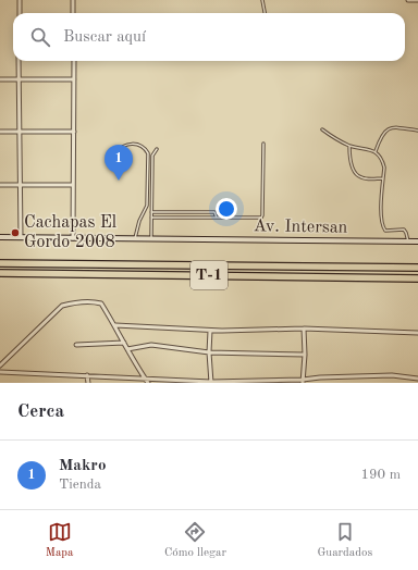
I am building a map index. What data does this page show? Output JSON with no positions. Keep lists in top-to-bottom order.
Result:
{
  "streets": {
    "highway": ["T-1"],
    "street": ["Av. Intersan"]
  },
  "places": ["Cachapas El Gordo 2008"],
  "page": {
    "search": "Buscar aquí",
    "pins": "1",
    "heading": "Cerca",
    "list": [
      {
        "mark": "1",
        "name": "Makro",
        "note": "Tienda",
        "value": "190 m"
      }
    ],
    "nav": ["Mapa", "Cómo llegar", "Guardados"]
  }
}
